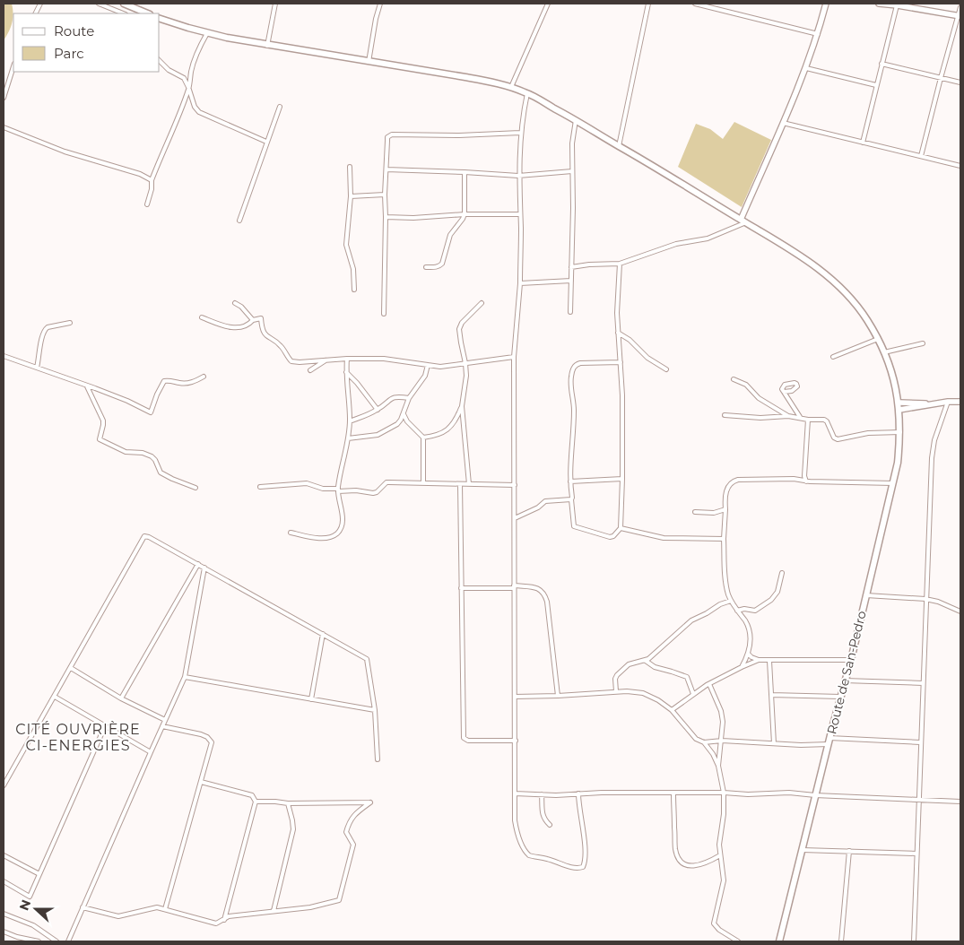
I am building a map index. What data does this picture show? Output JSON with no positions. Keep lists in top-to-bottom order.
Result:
{
  "streets": {
    "main road": ["Route de San-Pedro"]
  },
  "districts": ["CITÉ OUVRIÈRE CI-ENERGIES"],
  "legend": ["Route", "Parc"],
  "north": "left"
}
